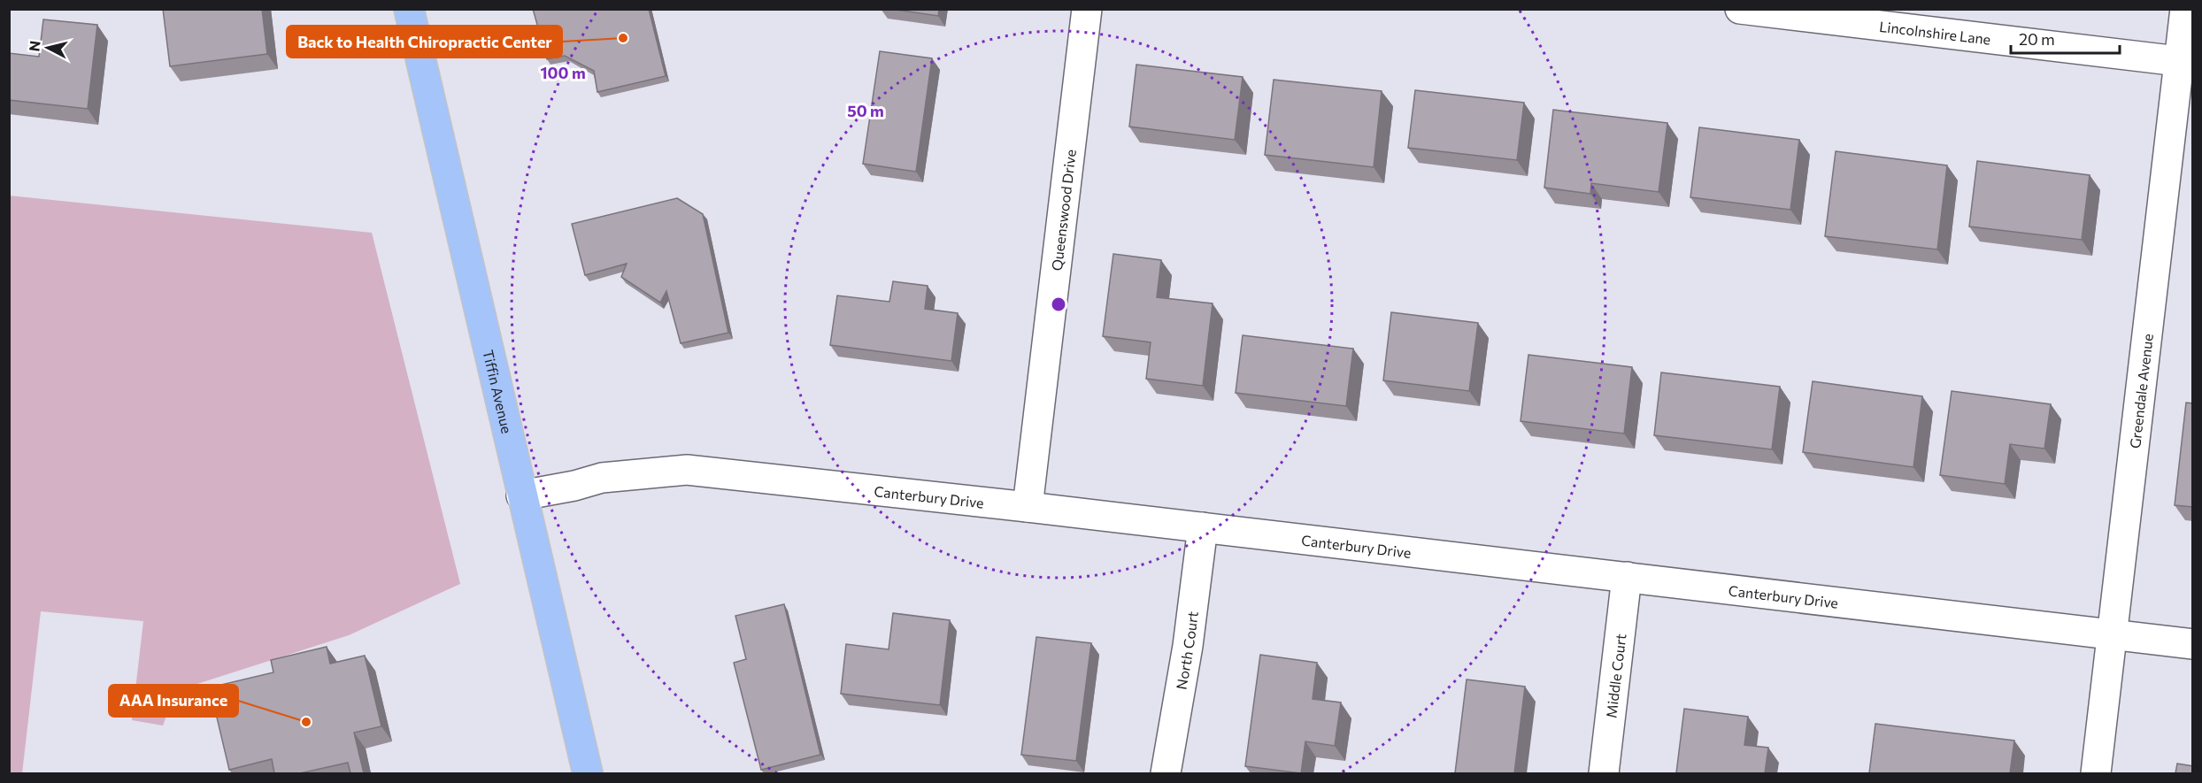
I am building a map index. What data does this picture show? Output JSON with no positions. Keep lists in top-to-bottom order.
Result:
{
  "streets": {
    "highway": ["Tiffin Avenue"],
    "street": [
      "Lincolnshire Lane",
      "Queenswood Drive",
      "Greendale Avenue",
      "Canterbury Drive",
      "North Court",
      "Middle Court"
    ]
  },
  "crossings": [
    ["Lincolnshire Lane", "Greendale Avenue"],
    ["Queenswood Drive", "Canterbury Drive"],
    ["Tiffin Avenue", "Canterbury Drive"],
    ["Greendale Avenue", "Canterbury Drive"],
    ["Canterbury Drive", "North Court"],
    ["Canterbury Drive", "Middle Court"]
  ],
  "places": ["Back to Health Chiropractic Center", "AAA Insurance"],
  "scale_bar": "20 m",
  "north": "left",
  "rings": ["100 m", "50 m"]
}
